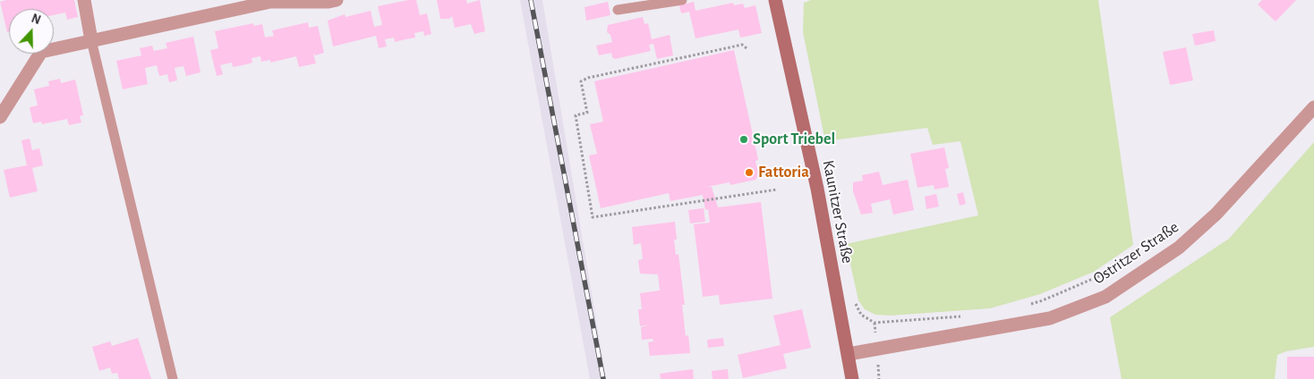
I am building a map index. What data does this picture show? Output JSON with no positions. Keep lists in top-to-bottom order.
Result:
{
  "streets": {
    "street": ["Kaunitzer Straße", "Ostritzer Straße"]
  },
  "crossings": [
    ["Kaunitzer Straße", "Ostritzer Straße"]
  ],
  "places": ["Sport Triebel", "Fattoria"],
  "north": "top"
}
